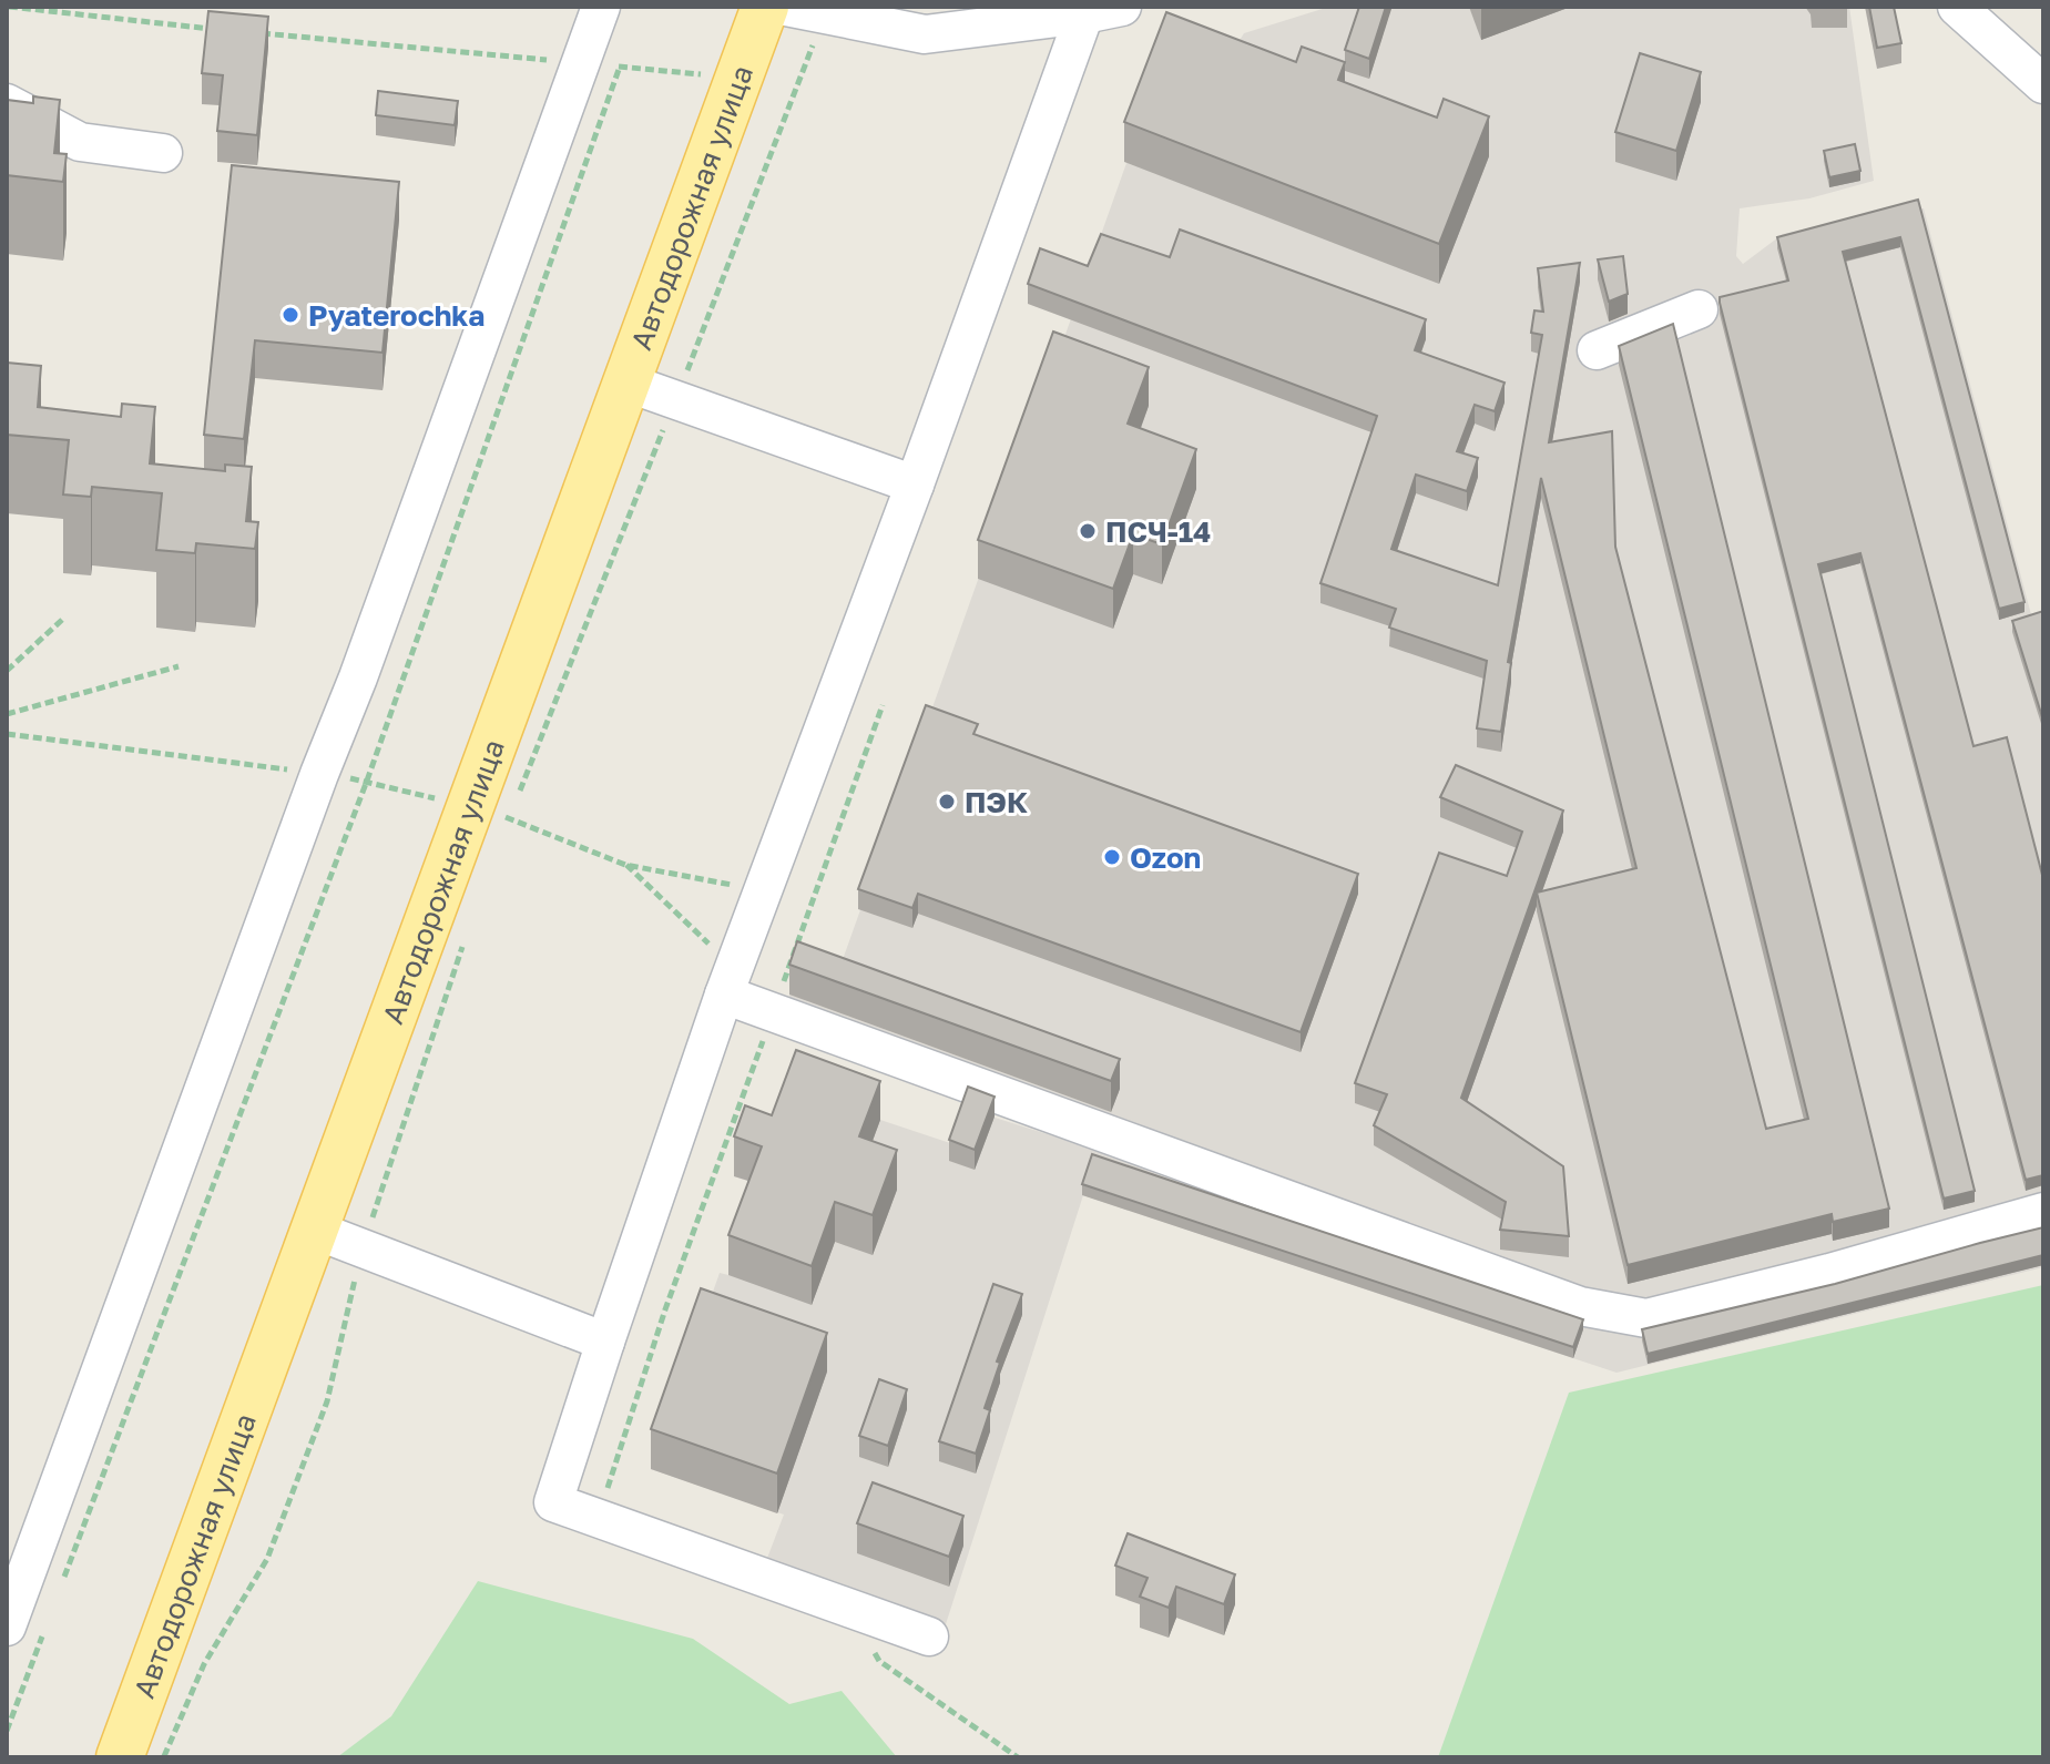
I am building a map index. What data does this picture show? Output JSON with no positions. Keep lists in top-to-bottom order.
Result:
{
  "streets": {
    "main road": ["Автодорожная улица"]
  },
  "places": [
    "Pyaterochka",
    "ПСЧ-14",
    "ПЭК",
    "Ozon"
  ]
}
